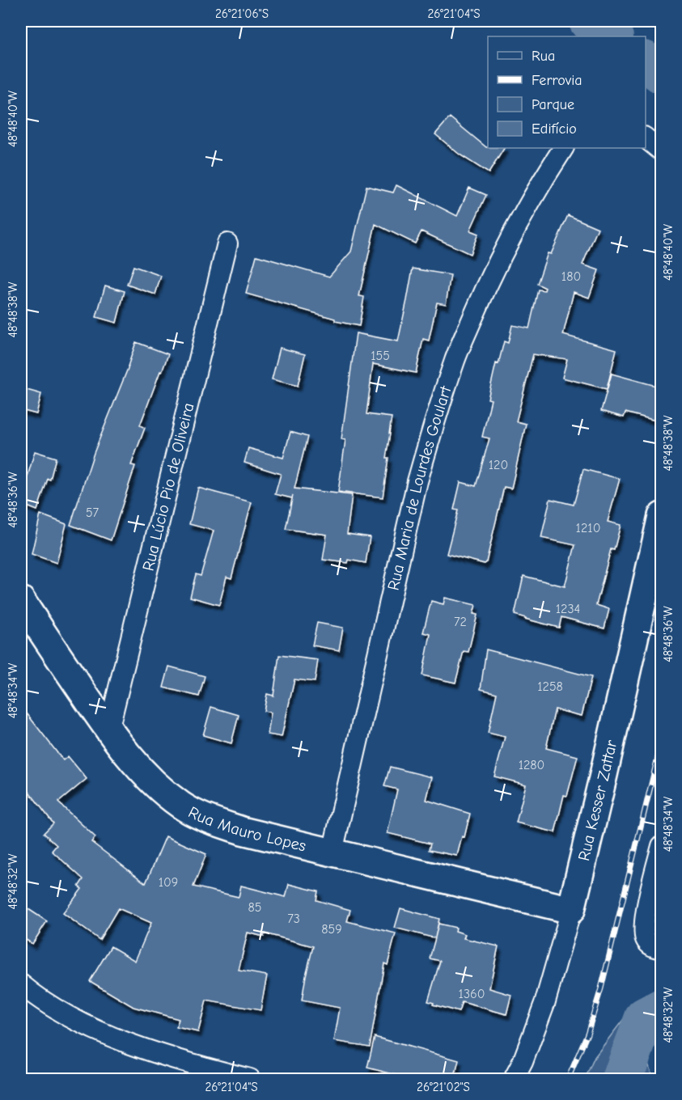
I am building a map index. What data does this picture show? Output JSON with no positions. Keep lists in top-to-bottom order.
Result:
{
  "streets": {
    "street": [
      "Rua Lúcio Pio de Oliveira",
      "Rua Maria de Lourdes Goulart",
      "Rua Kesser Zattar",
      "Rua Mauro Lopes"
    ]
  },
  "crossings": [
    ["Rua Lúcio Pio de Oliveira", "Rua Mauro Lopes"],
    ["Rua Maria de Lourdes Goulart", "Rua Mauro Lopes"],
    ["Rua Kesser Zattar", "Rua Mauro Lopes"]
  ],
  "house_numbers": [
    "180",
    "155",
    "120",
    "57",
    "1210",
    "1234",
    "72",
    "1258",
    "1280",
    "109",
    "85",
    "73",
    "859",
    "1360"
  ],
  "legend": [
    "Rua",
    "Ferrovia",
    "Parque",
    "Edifício"
  ],
  "coordinates": [
    "26°21'06\"S",
    "26°21'04\"S",
    "48°48'40\"W",
    "48°48'38\"W",
    "48°48'36\"W",
    "48°48'34\"W",
    "48°48'32\"W",
    "26°21'02\"S"
  ]
}
